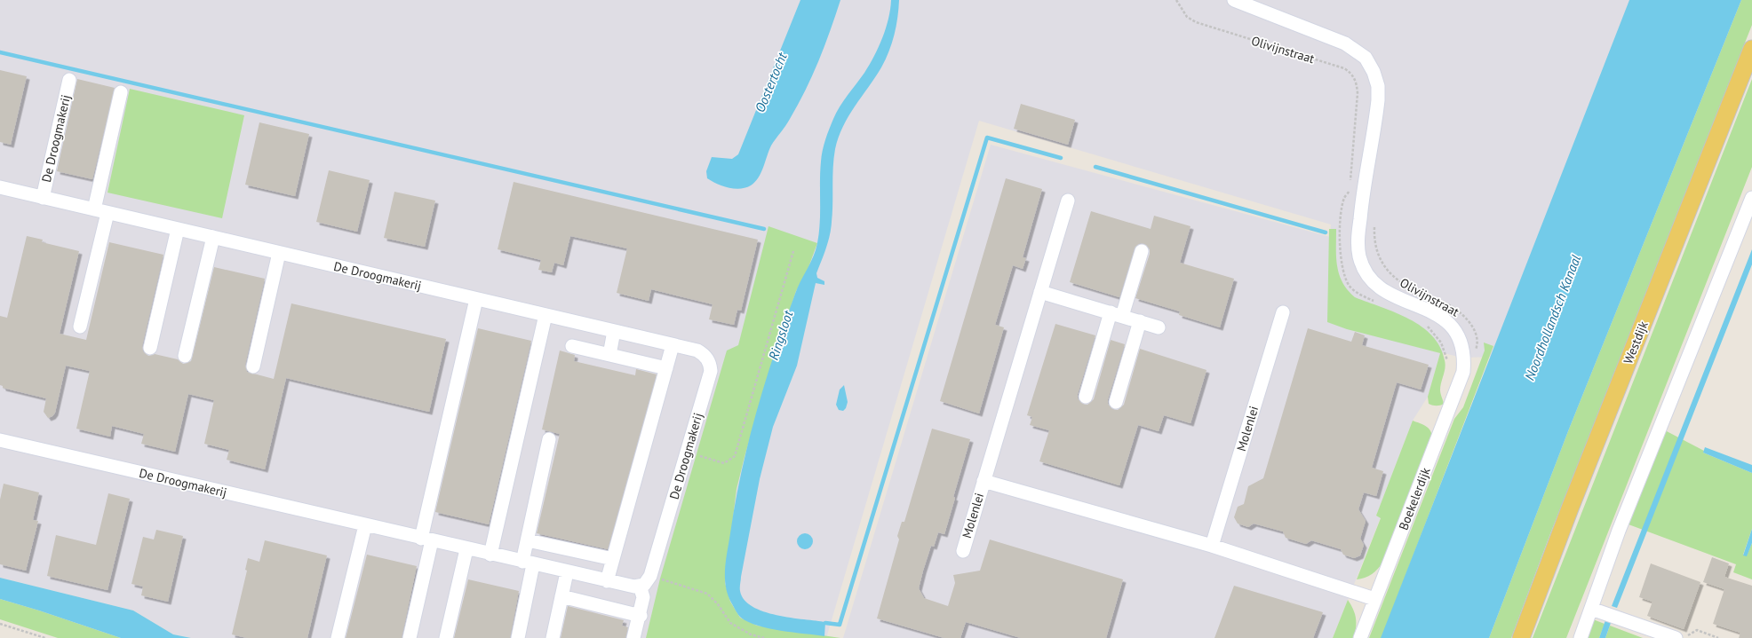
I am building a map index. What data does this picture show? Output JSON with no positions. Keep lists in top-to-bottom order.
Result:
{
  "streets": {
    "main road": ["Westdijk"],
    "street": [
      "Olivijnstraat",
      "De Droogmakerij",
      "Molenlei",
      "Boekelerdijk"
    ]
  },
  "crossings": [
    ["Olivijnstraat", "Boekelerdijk"],
    ["Molenlei", "Boekelerdijk"]
  ],
  "water": ["Oostertocht", "Noordhollandsch Kanaal", "Ringsloot"]
}
